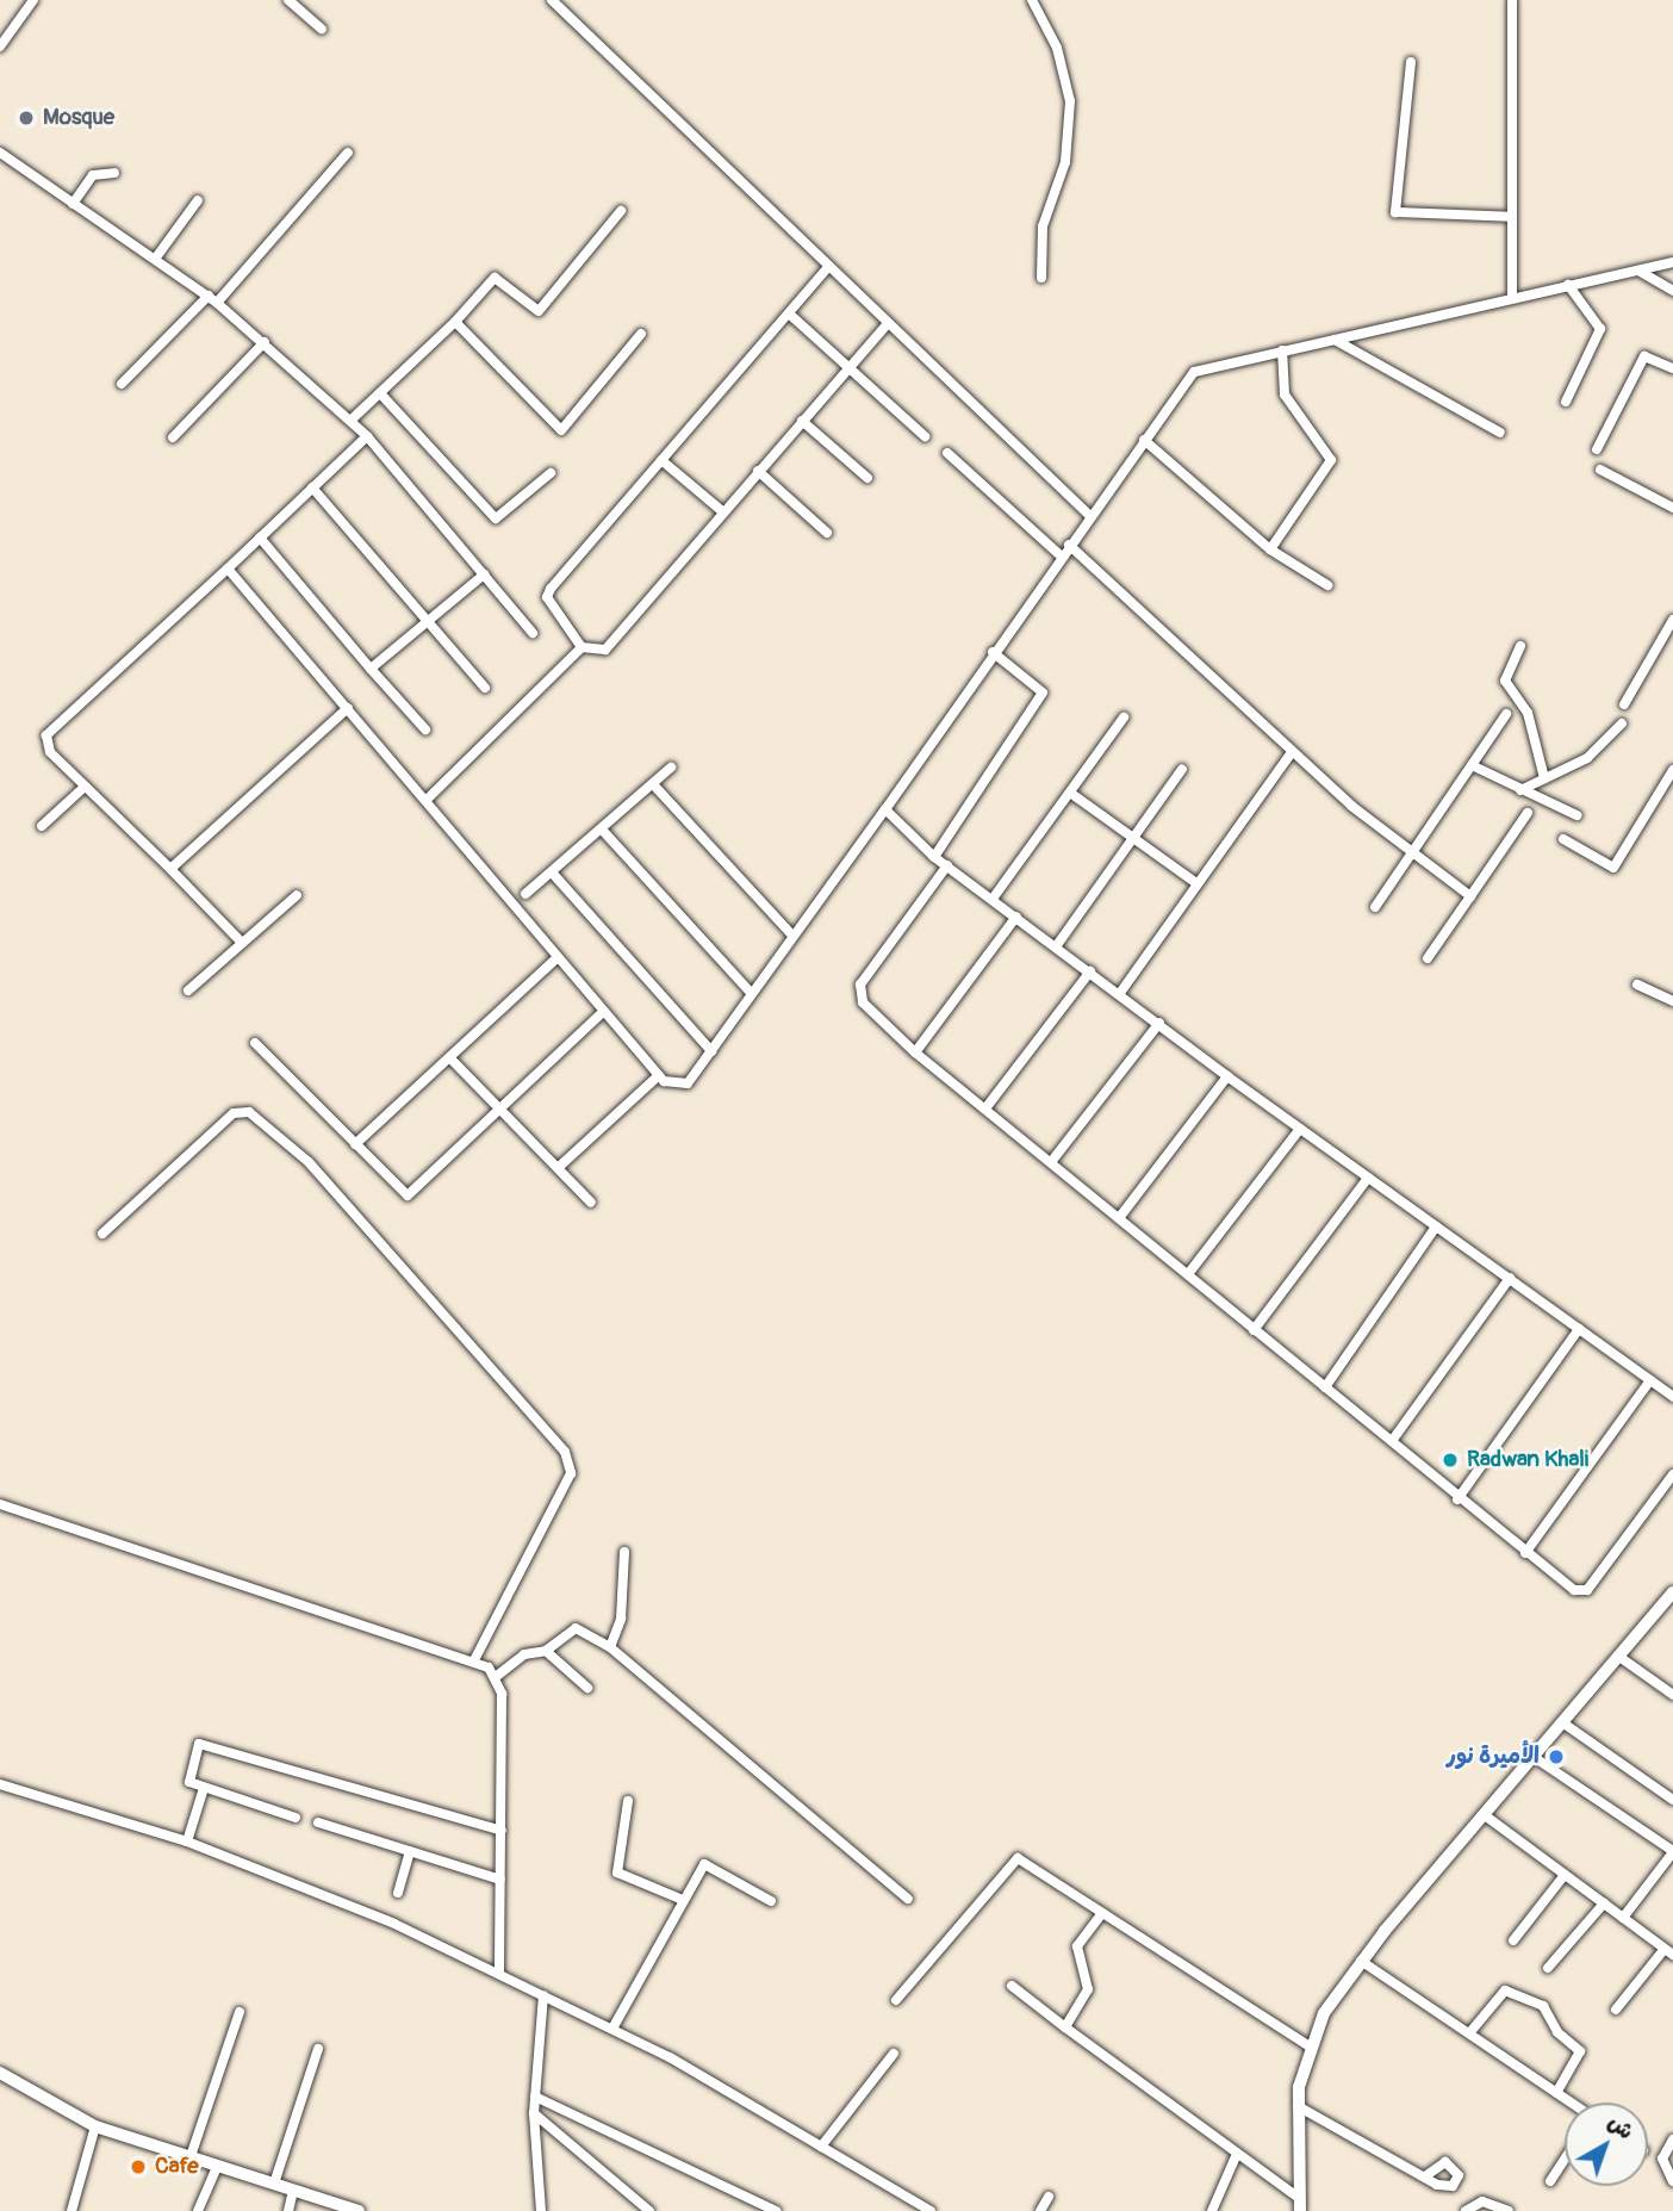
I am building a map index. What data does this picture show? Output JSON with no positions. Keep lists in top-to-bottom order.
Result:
{
  "places": [
    "Mosque",
    "Radwan Khali",
    "الأميرة نور",
    "Cafe"
  ],
  "north": "top right"
}
